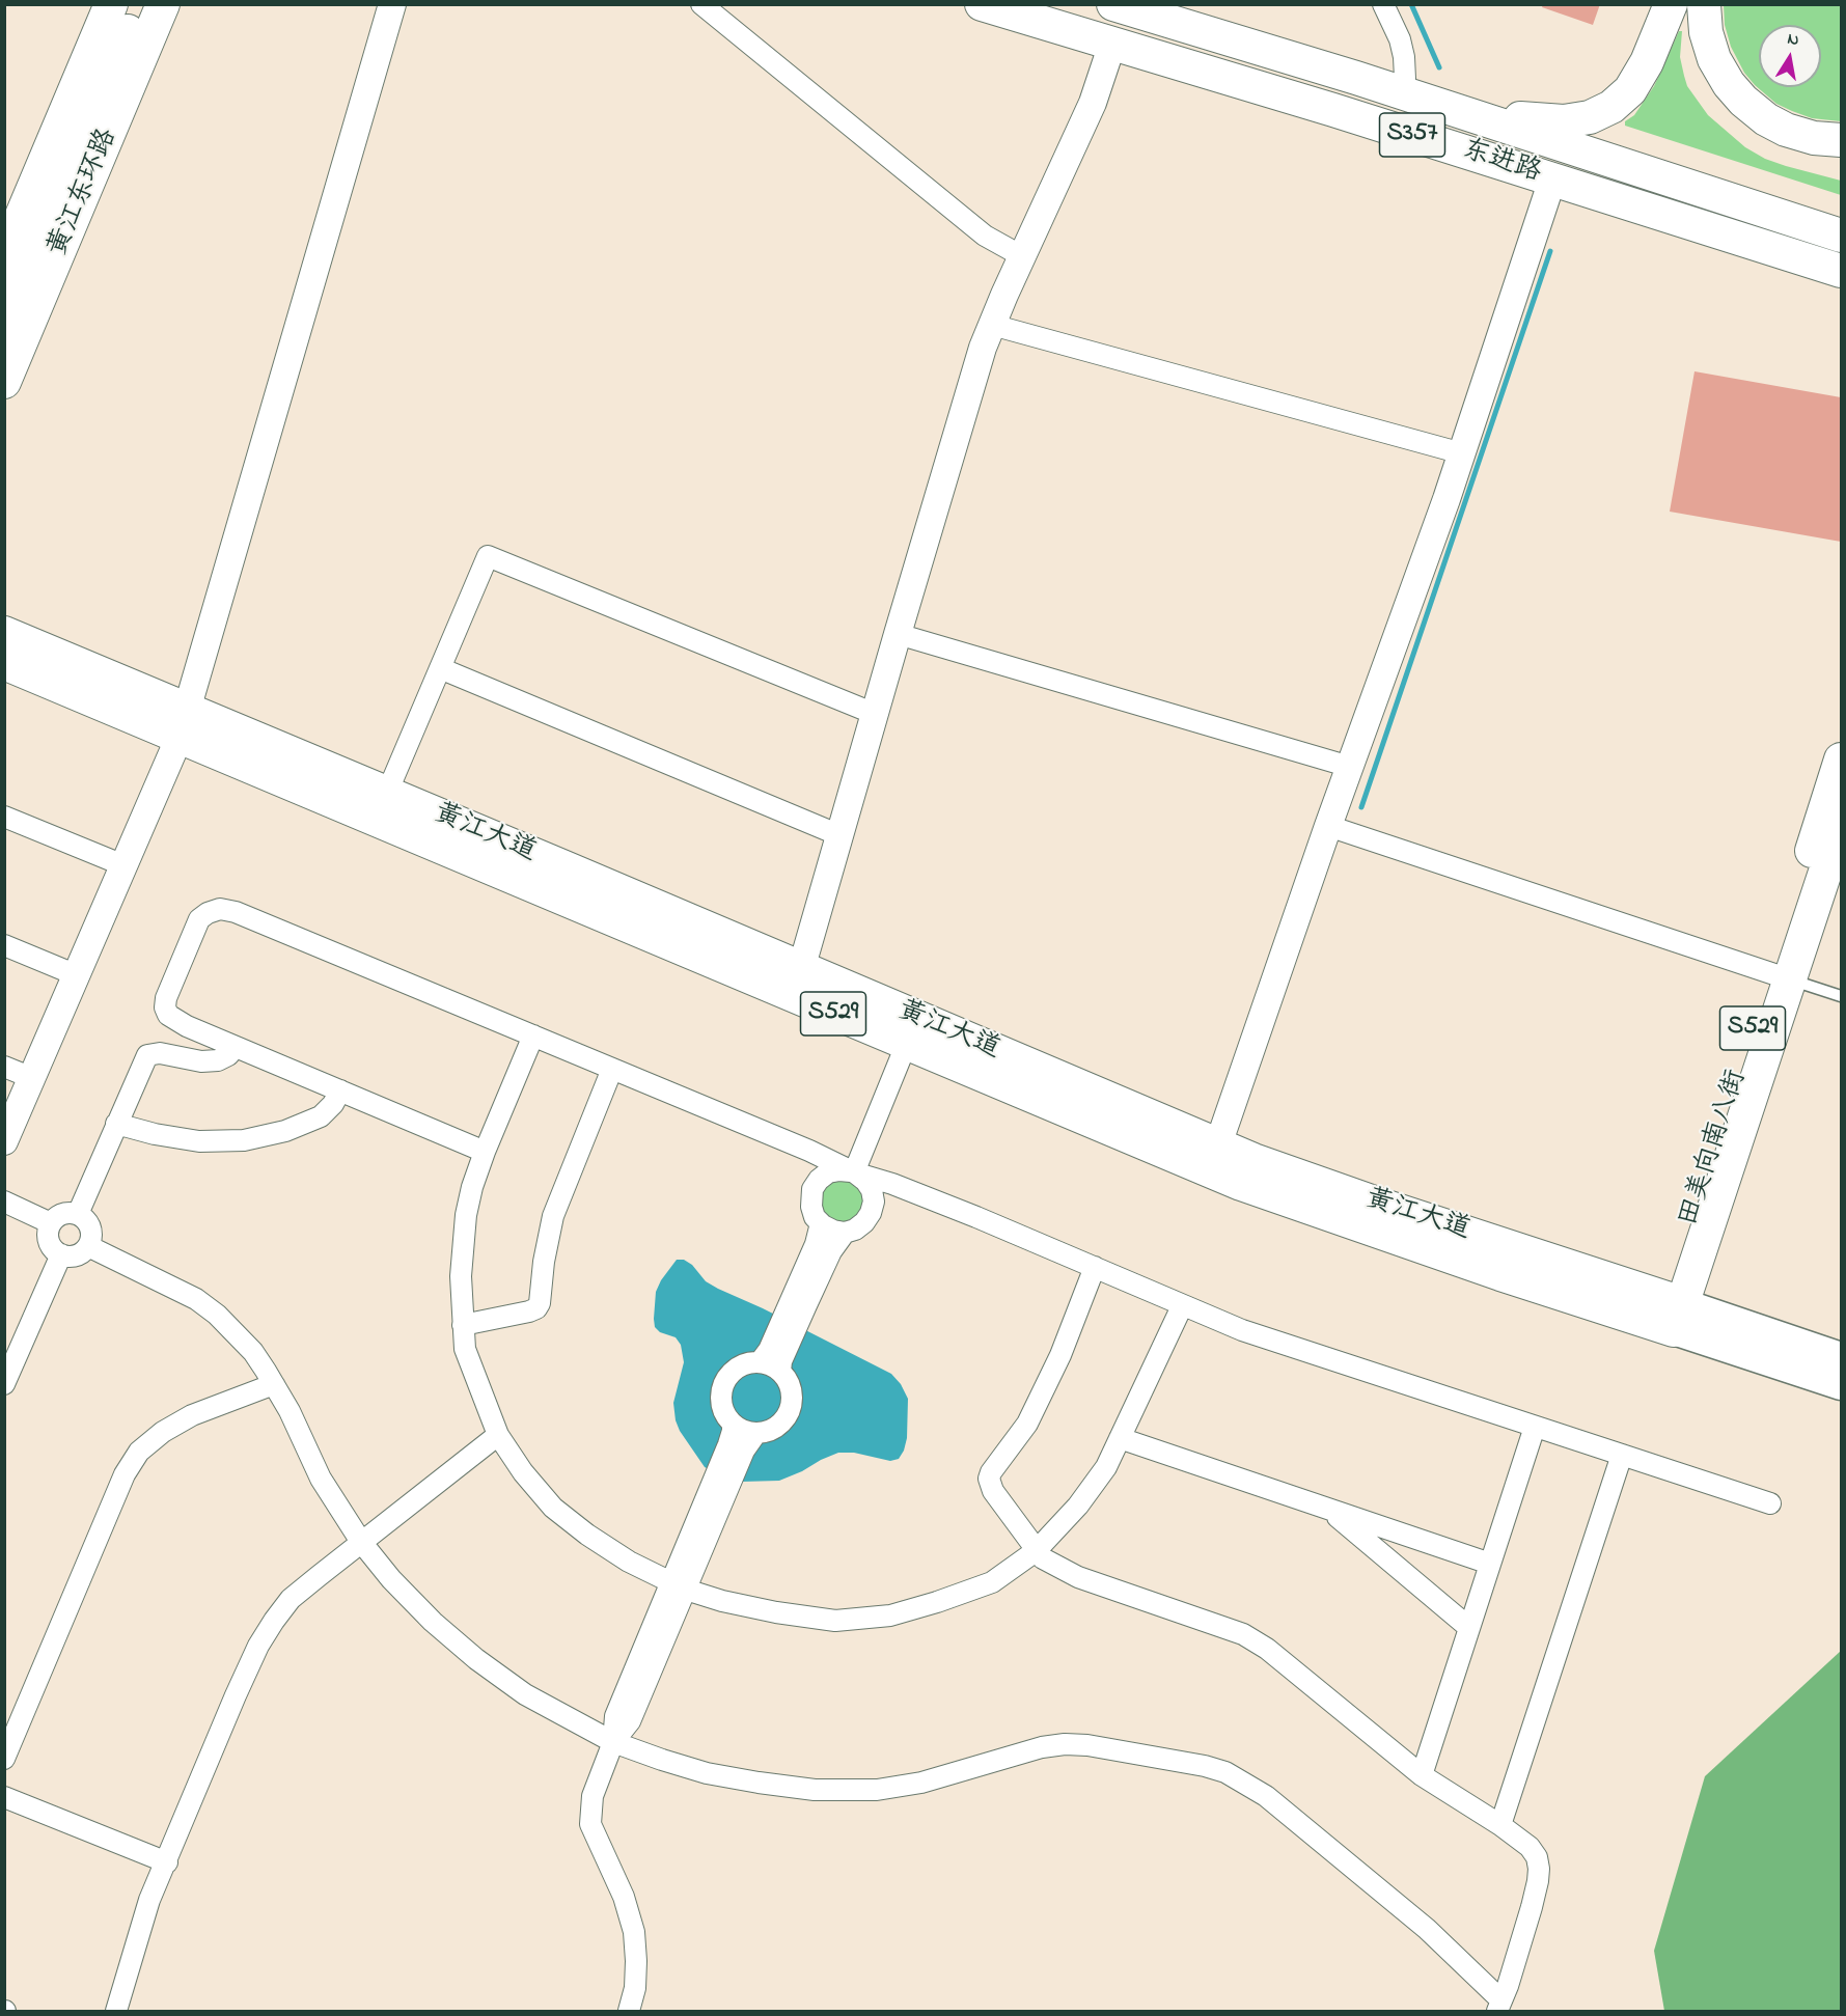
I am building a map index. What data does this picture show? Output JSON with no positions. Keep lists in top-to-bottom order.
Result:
{
  "streets": {
    "main road": [
      "S357",
      "东进路",
      "黄江东环路",
      "黄江大道",
      "S529",
      "田美向南八街"
    ]
  },
  "crossings": [
    ["黄江大道", "田美向南八街"]
  ],
  "north": "top"
}
